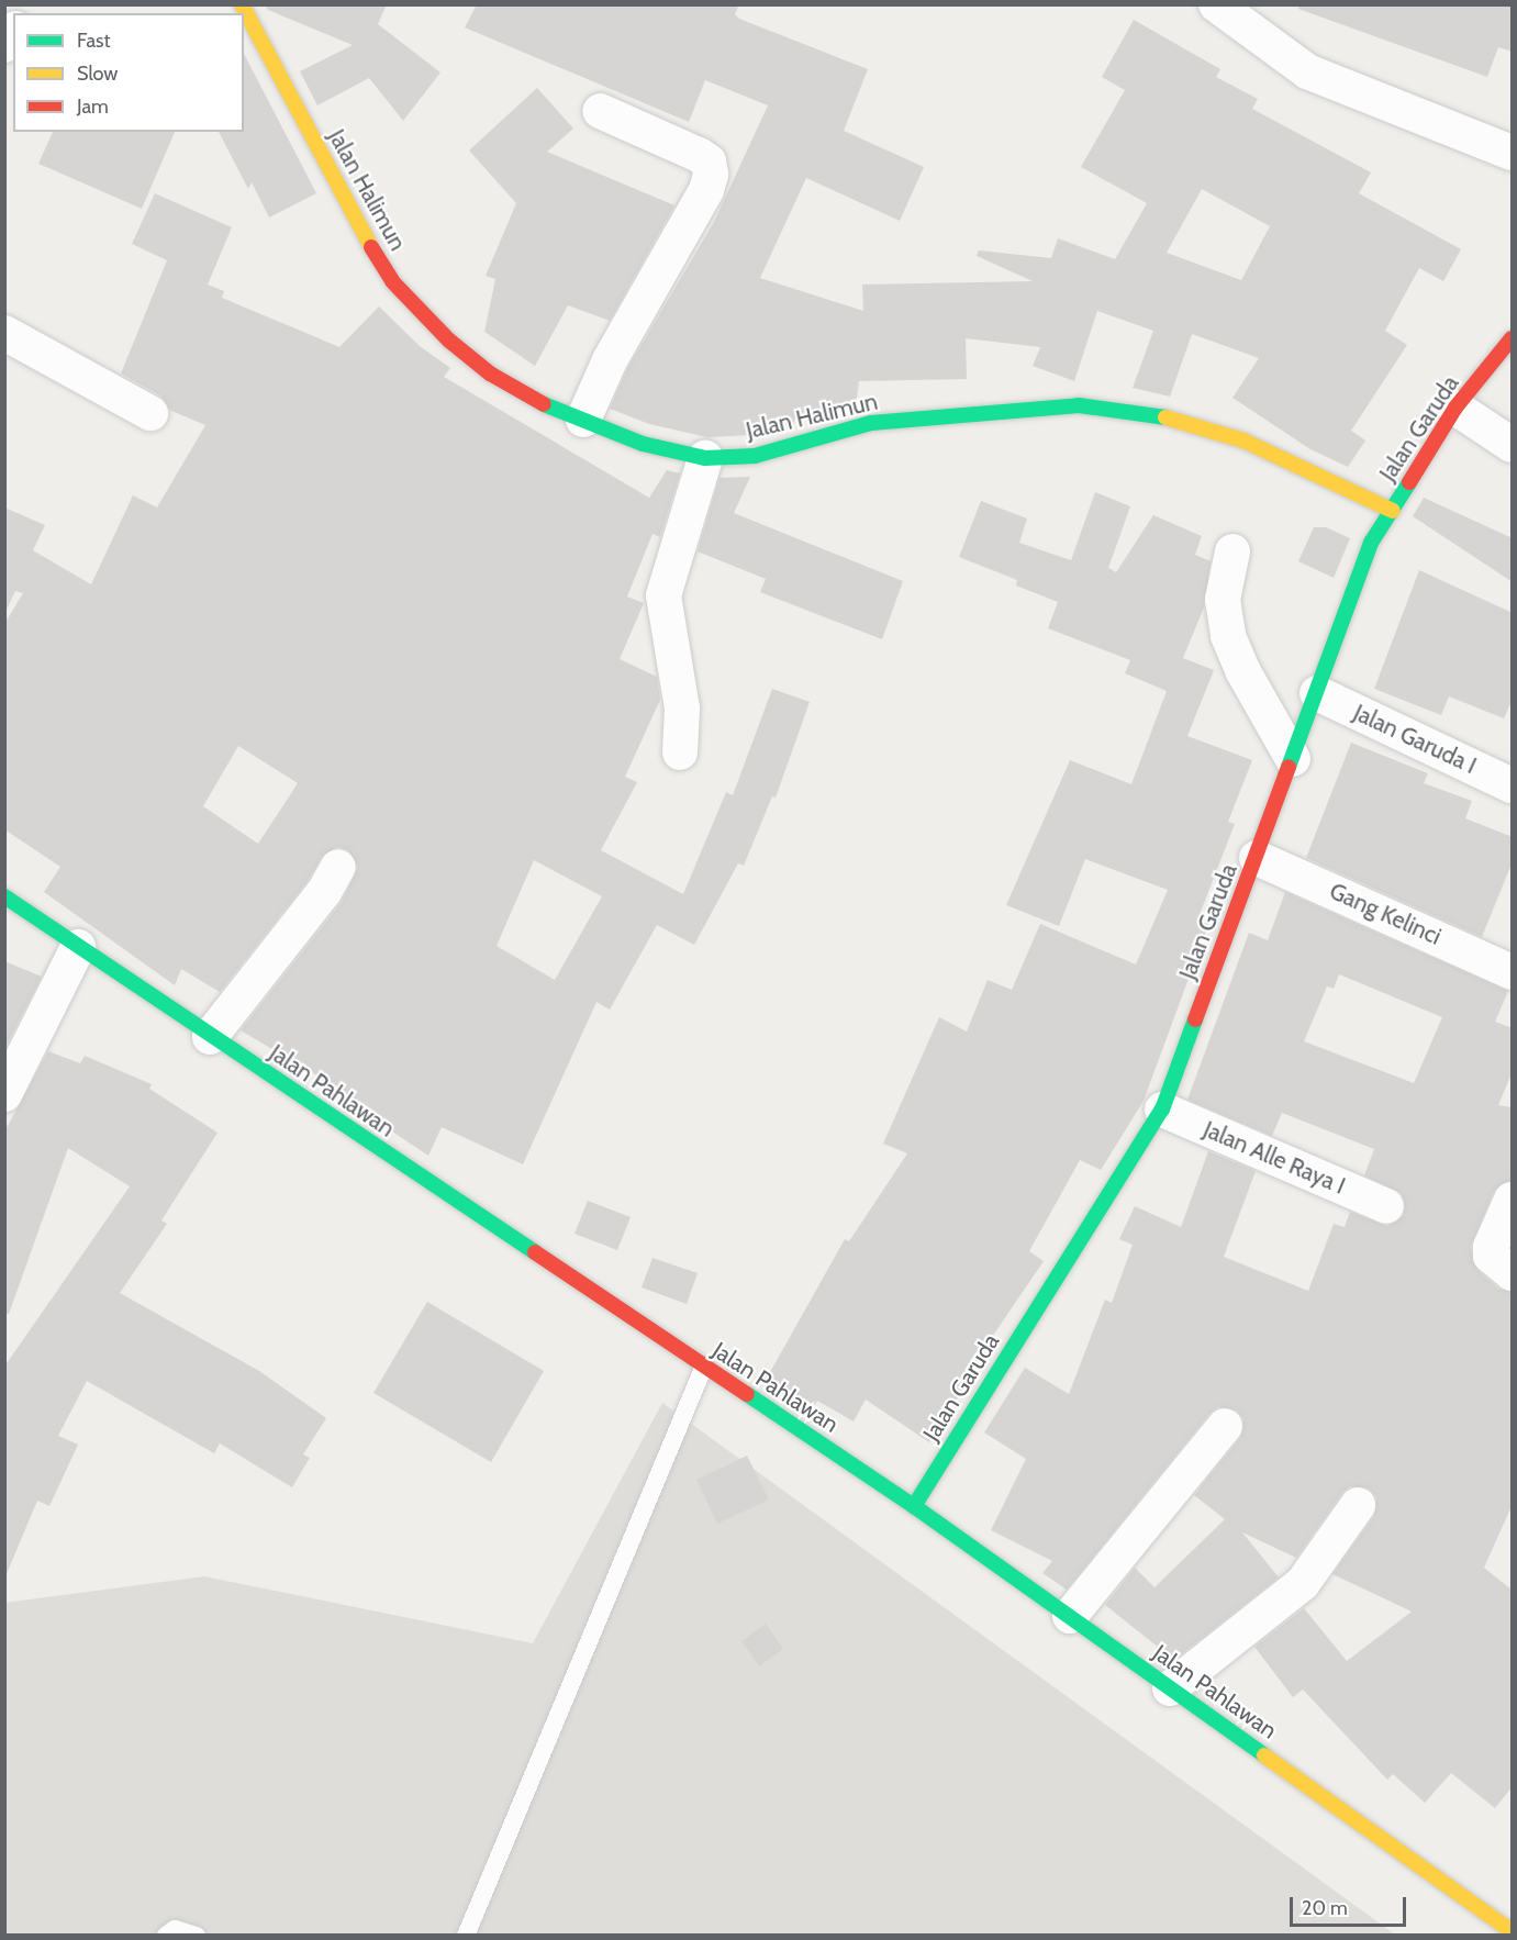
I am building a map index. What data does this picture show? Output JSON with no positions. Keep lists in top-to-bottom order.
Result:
{
  "streets": {
    "street": [
      "Jalan Halimun",
      "Jalan Garuda",
      "Jalan Garuda I",
      "Gang Kelinci",
      "Jalan Pahlawan",
      "Jalan Alle Raya I"
    ]
  },
  "crossings": [
    ["Jalan Halimun", "Jalan Garuda"],
    ["Jalan Garuda", "Jalan Garuda I"],
    ["Jalan Garuda", "Gang Kelinci"],
    ["Jalan Garuda", "Jalan Pahlawan"],
    ["Jalan Garuda", "Jalan Alle Raya I"]
  ],
  "legend": ["Fast", "Slow", "Jam"],
  "scale_bar": "20 m"
}
